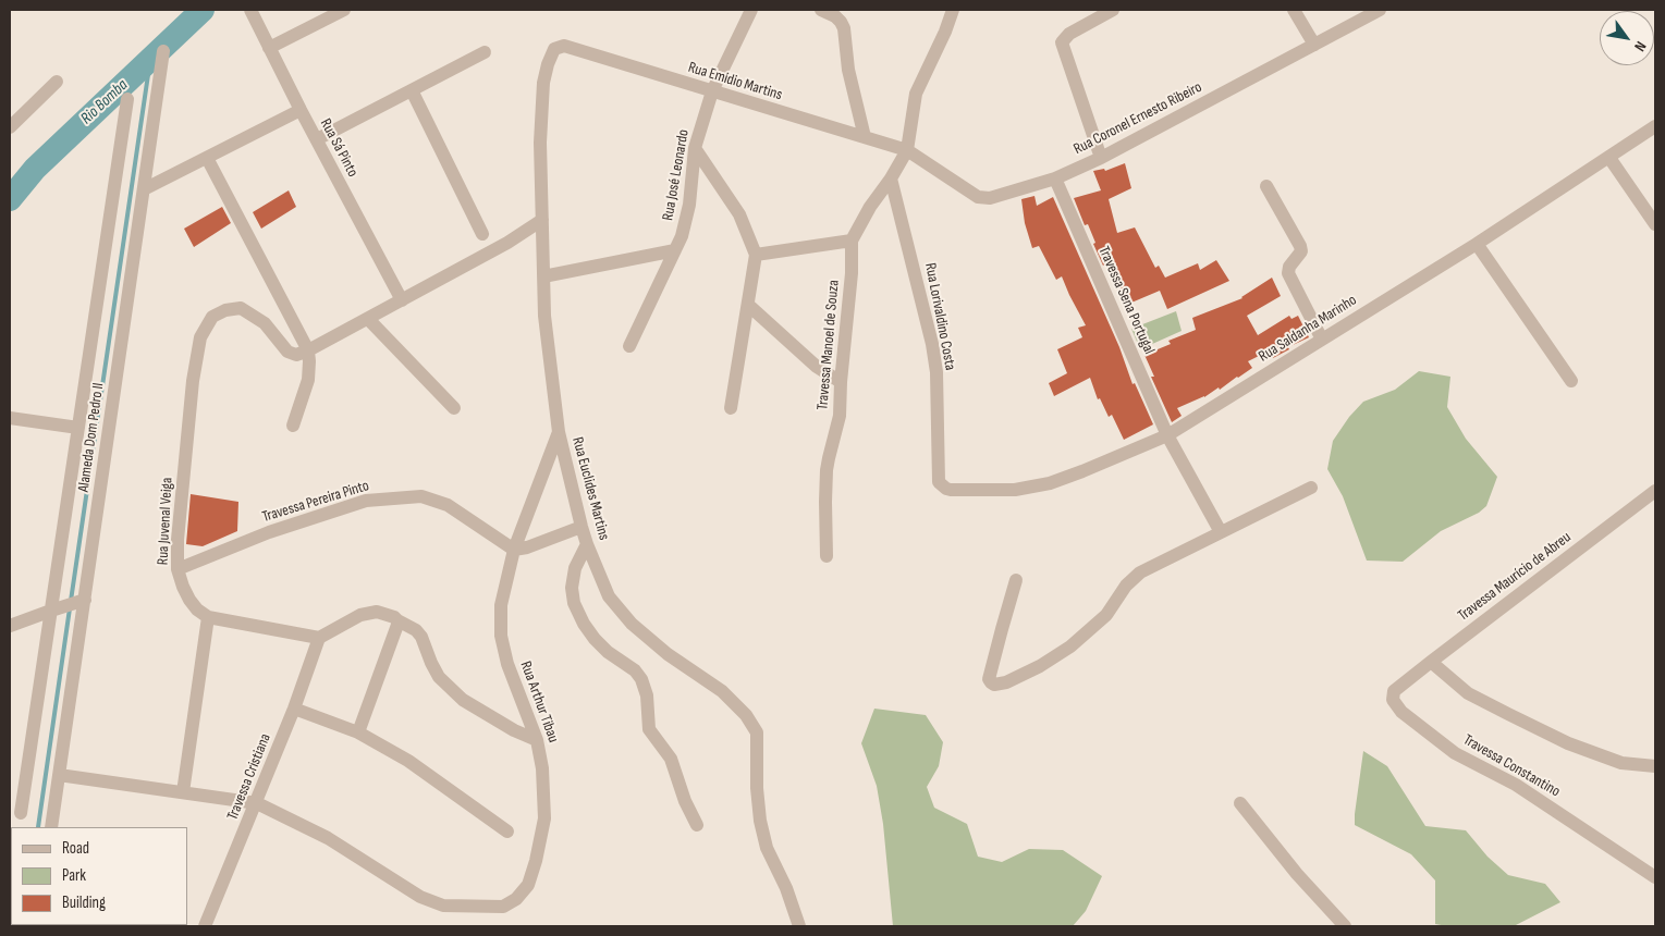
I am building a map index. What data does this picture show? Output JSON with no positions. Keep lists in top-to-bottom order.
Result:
{
  "streets": {
    "street": [
      "Rua Emídio Martins",
      "Rua Coronel Ernesto Ribeiro",
      "Rua Sá Pinto",
      "Rua José Leonardo",
      "Travessa Sena Portugal",
      "Rua Lorivaldino Costa",
      "Rua Saldanha Marinho",
      "Travessa Manoel de Souza",
      "Alameda Dom Pedro II",
      "Rua Euclides Martins",
      "Travessa Pereira Pinto",
      "Rua Juvenal Veiga",
      "Travessa Maurício de Abreu",
      "Rua Arthur Tibau",
      "Travessa Constantino",
      "Travessa Cristiana"
    ]
  },
  "crossings": [
    ["Rua Emídio Martins", "Rua Coronel Ernesto Ribeiro"],
    ["Rua Emídio Martins", "Rua José Leonardo"],
    ["Rua Emídio Martins", "Travessa Manoel de Souza"],
    ["Rua Emídio Martins", "Rua Euclides Martins"],
    ["Rua Coronel Ernesto Ribeiro", "Travessa Sena Portugal"],
    ["Rua Coronel Ernesto Ribeiro", "Travessa Manoel de Souza"],
    ["Travessa Sena Portugal", "Rua Saldanha Marinho"],
    ["Rua Lorivaldino Costa", "Rua Saldanha Marinho"],
    ["Rua Lorivaldino Costa", "Travessa Manoel de Souza"],
    ["Alameda Dom Pedro II", "Rua Arthur Tibau"],
    ["Rua Euclides Martins", "Rua Arthur Tibau"],
    ["Travessa Pereira Pinto", "Rua Juvenal Veiga"],
    ["Travessa Pereira Pinto", "Rua Arthur Tibau"],
    ["Travessa Maurício de Abreu", "Travessa Constantino"],
    ["Rua Arthur Tibau", "Travessa Cristiana"]
  ],
  "water": ["Rio Bomba"],
  "legend": ["Road", "Park", "Building"],
  "north": "bottom right"
}
